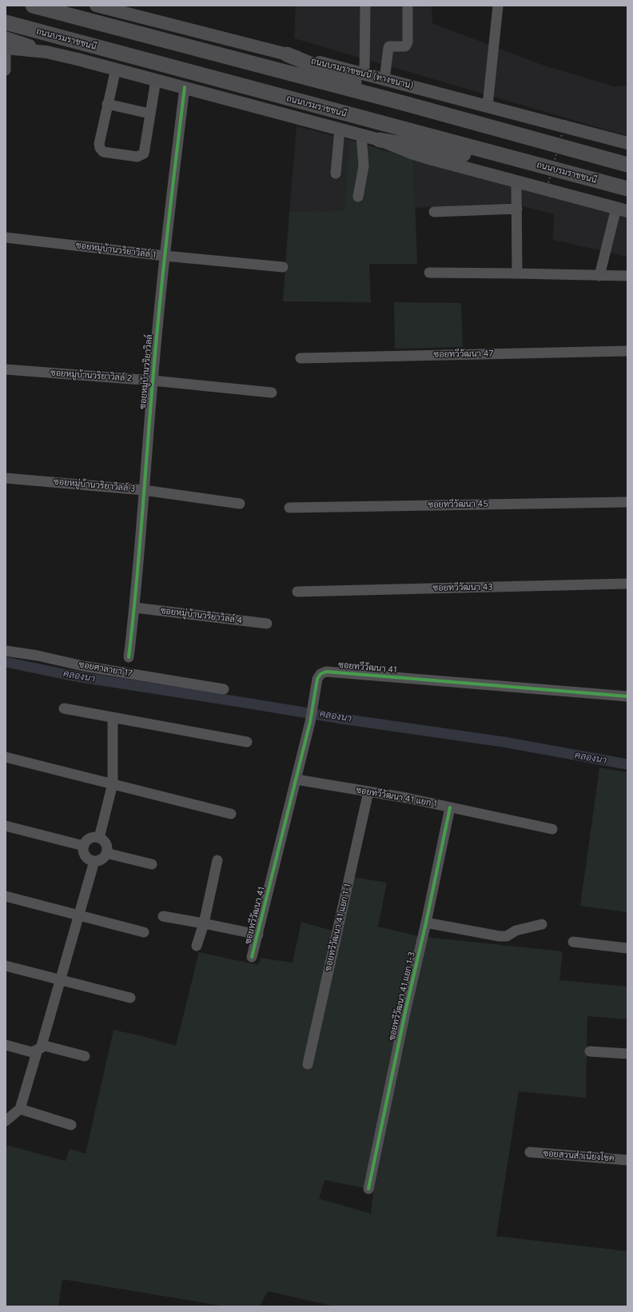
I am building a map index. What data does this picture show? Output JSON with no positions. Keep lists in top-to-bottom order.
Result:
{
  "streets": {
    "highway": ["ถนนบรมราชชนนี"],
    "main road": ["ถนนบรมราชชนนี (ทางขนาน)"],
    "street": [
      "ซอยหมู่บ้านวริยาวิลล์ 1",
      "ซอยทวีวัฒนา 47",
      "ซอยหมู่บ้านวริยาวิลล์",
      "ซอยหมู่บ้านวริยาวิลล์ 2",
      "ซอยหมู่บ้านวริยาวิลล์ 3",
      "ซอยทวีวัฒนา 45",
      "ซอยทวีวัฒนา 43",
      "ซอยหมู่บ้านวริยาวิลล์ 4",
      "ซอยทวีวัฒนา 41",
      "ซอยศาลายา 17",
      "ซอยทวีวัฒนา 41 แยก 1",
      "ซอยทวีวัฒนา 41 แยก 1-1",
      "ซอยทวีวัฒนา 41 แยก 1-3",
      "ซอยสวนสำเนียงโชค"
    ]
  },
  "crossings": [
    ["ถนนบรมราชชนนี", "ซอยหมู่บ้านวริยาวิลล์"],
    ["ซอยหมู่บ้านวริยาวิลล์ 1", "ซอยหมู่บ้านวริยาวิลล์"],
    ["ซอยหมู่บ้านวริยาวิลล์", "ซอยหมู่บ้านวริยาวิลล์ 2"],
    ["ซอยหมู่บ้านวริยาวิลล์", "ซอยหมู่บ้านวริยาวิลล์ 3"],
    ["ซอยหมู่บ้านวริยาวิลล์", "ซอยหมู่บ้านวริยาวิลล์ 4"],
    ["ซอยทวีวัฒนา 41", "ซอยทวีวัฒนา 41 แยก 1"],
    ["ซอยทวีวัฒนา 41 แยก 1", "ซอยทวีวัฒนา 41 แยก 1-1"],
    ["ซอยทวีวัฒนา 41 แยก 1", "ซอยทวีวัฒนา 41 แยก 1-3"]
  ],
  "water": ["คลองนา"]
}
